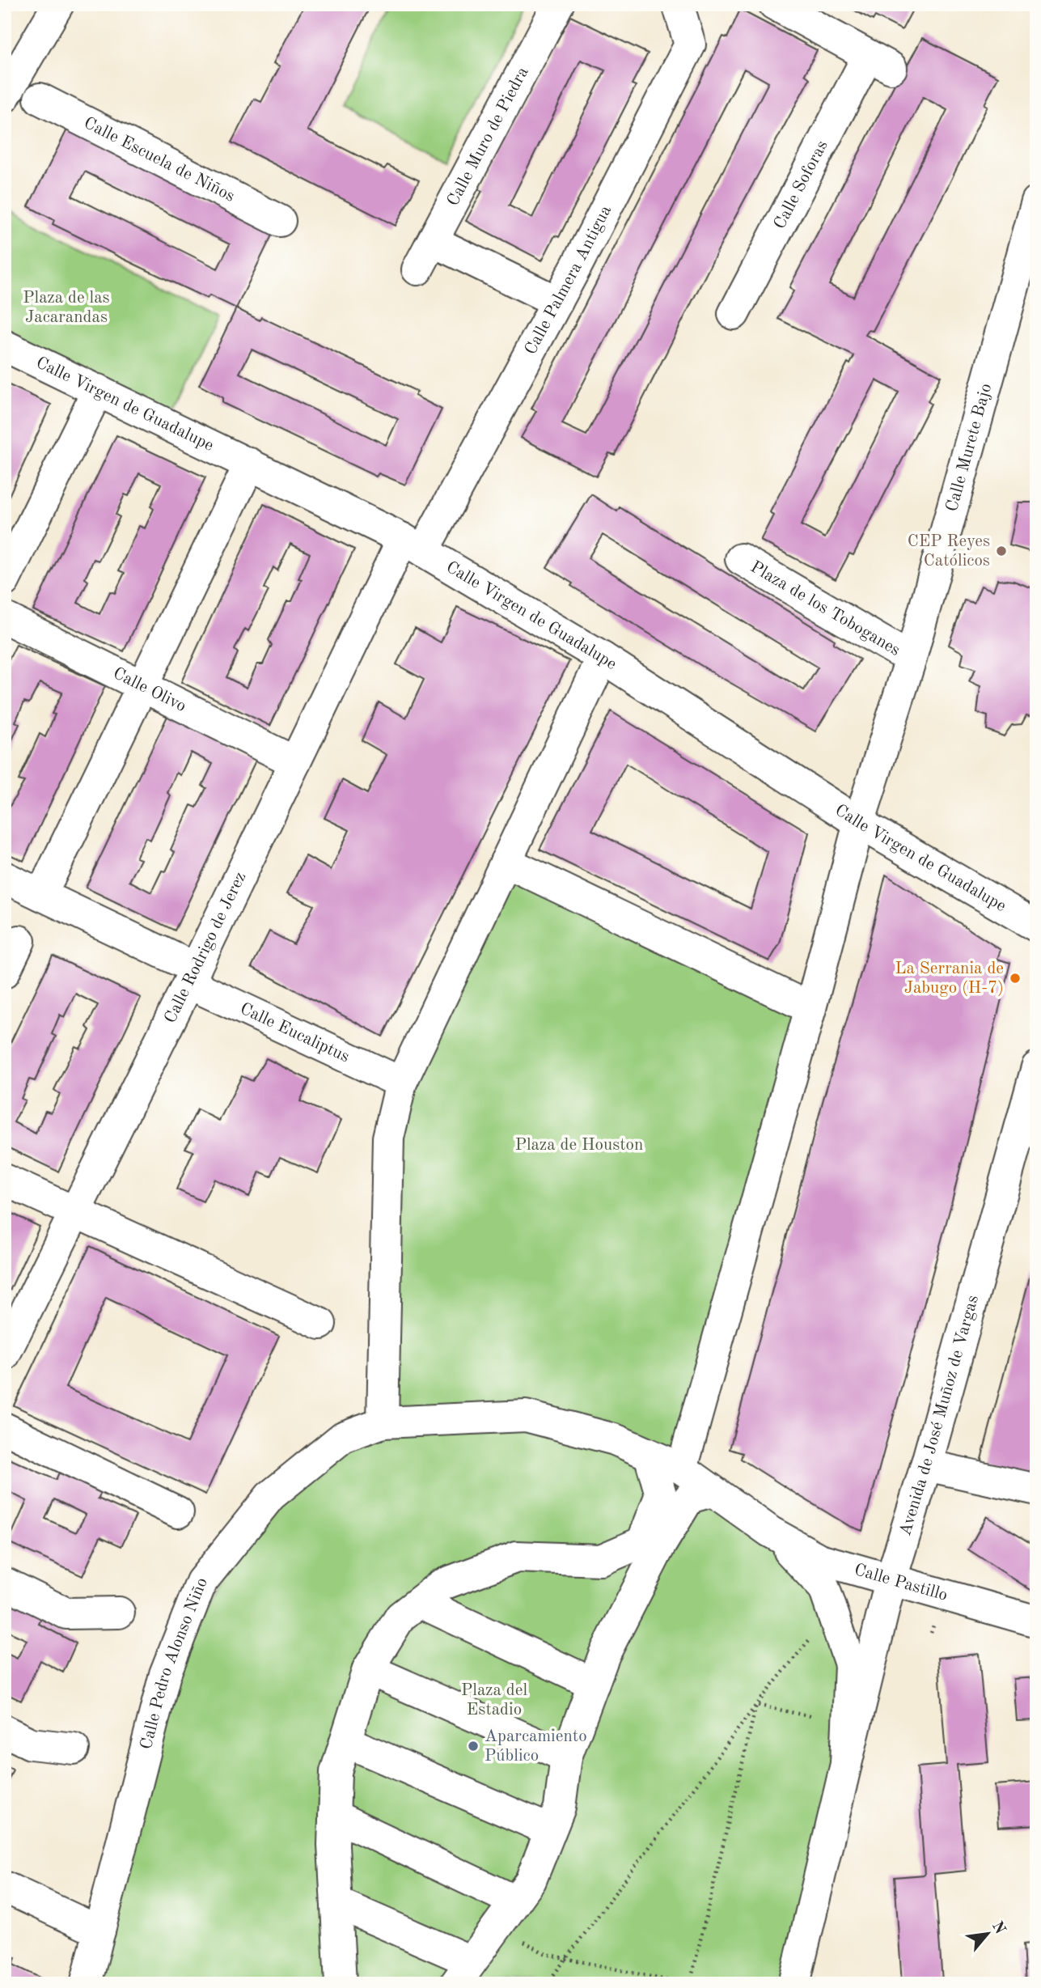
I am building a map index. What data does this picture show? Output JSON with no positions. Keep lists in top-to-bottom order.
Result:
{
  "streets": {
    "street": [
      "Calle Muro de Piedra",
      "Calle Escuela de Niños",
      "Calle Soforas",
      "Calle Palmera Antigua",
      "Calle Virgen de Guadalupe",
      "Calle Murete Bajo",
      "Plaza de los Toboganes",
      "Calle Olivo",
      "Calle Rodrigo de Jerez",
      "Calle Eucaliptus",
      "Avenida de José Muñoz de Vargas",
      "Calle Pastillo",
      "Calle Pedro Alonso Niño"
    ]
  },
  "crossings": [
    ["Calle Palmera Antigua", "Calle Virgen de Guadalupe"],
    ["Calle Palmera Antigua", "Calle Rodrigo de Jerez"],
    ["Calle Virgen de Guadalupe", "Calle Murete Bajo"],
    ["Calle Virgen de Guadalupe", "Calle Rodrigo de Jerez"],
    ["Calle Murete Bajo", "Plaza de los Toboganes"],
    ["Calle Olivo", "Calle Rodrigo de Jerez"],
    ["Calle Rodrigo de Jerez", "Calle Eucaliptus"],
    ["Avenida de José Muñoz de Vargas", "Calle Pastillo"]
  ],
  "parks": ["Plaza de las Jacarandas", "Plaza de Houston", "Plaza del Estadio"],
  "places": ["CEP Reyes Católicos", "La Serrania de Jabugo (H-7)", "Aparcamiento Público"],
  "north": "top right"
}
